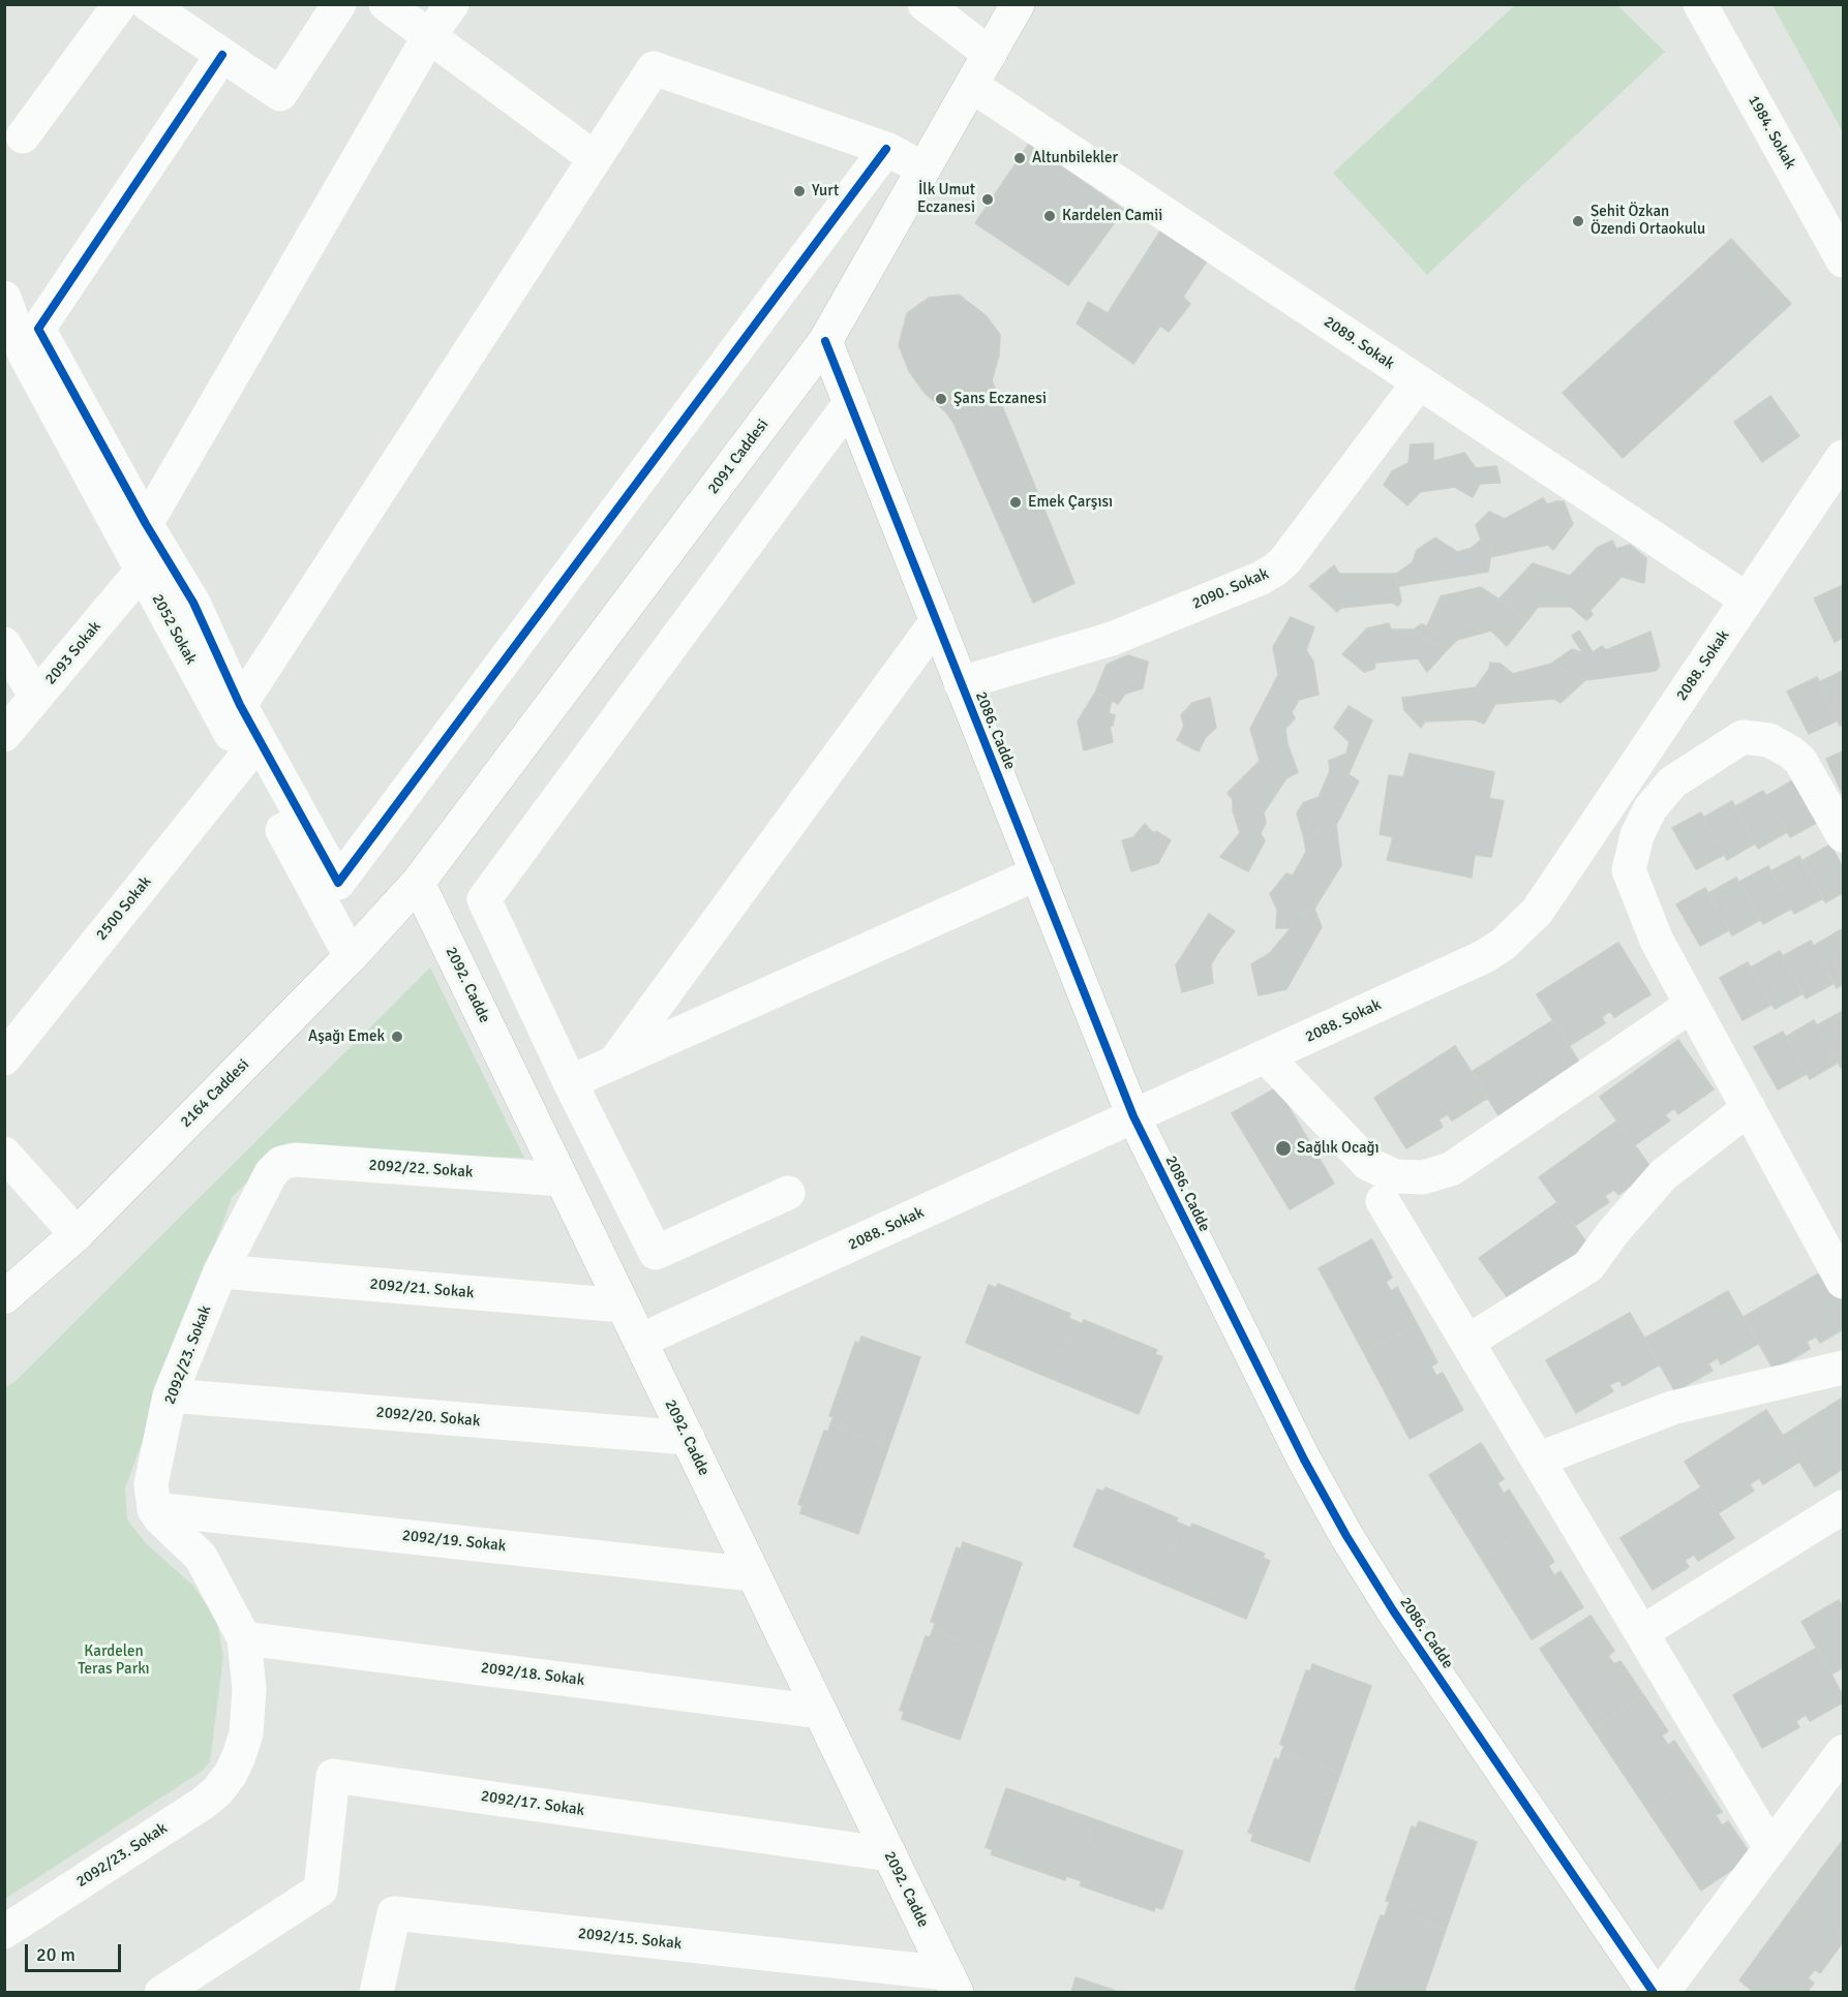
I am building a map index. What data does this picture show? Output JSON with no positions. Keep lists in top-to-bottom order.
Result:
{
  "streets": {
    "street": [
      "1984. Sokak",
      "2089. Sokak",
      "2091 Caddesi",
      "2090. Sokak",
      "2052 Sokak",
      "2093 Sokak",
      "2088. Sokak",
      "2086. Cadde",
      "2500 Sokak",
      "2092. Cadde",
      "2164 Caddesi",
      "2092/22. Sokak",
      "2092/21. Sokak",
      "2092/23. Sokak",
      "2092/20. Sokak",
      "2092/19. Sokak",
      "2092/18. Sokak",
      "2092/17. Sokak",
      "2092/15. Sokak"
    ]
  },
  "crossings": [
    ["2089. Sokak", "2091 Caddesi"],
    ["2089. Sokak", "2090. Sokak"],
    ["2089. Sokak", "2088. Sokak"],
    ["2091 Caddesi", "2086. Cadde"],
    ["2091 Caddesi", "2092. Cadde"],
    ["2091 Caddesi", "2164 Caddesi"],
    ["2090. Sokak", "2086. Cadde"],
    ["2052 Sokak", "2093 Sokak"],
    ["2052 Sokak", "2500 Sokak"],
    ["2052 Sokak", "2164 Caddesi"],
    ["2088. Sokak", "2086. Cadde"],
    ["2088. Sokak", "2092. Cadde"],
    ["2092. Cadde", "2164 Caddesi"],
    ["2092. Cadde", "2092/22. Sokak"],
    ["2092. Cadde", "2092/21. Sokak"],
    ["2092. Cadde", "2092/20. Sokak"],
    ["2092. Cadde", "2092/19. Sokak"],
    ["2092. Cadde", "2092/18. Sokak"],
    ["2092. Cadde", "2092/17. Sokak"],
    ["2092. Cadde", "2092/15. Sokak"],
    ["2092/22. Sokak", "2092/23. Sokak"],
    ["2092/21. Sokak", "2092/23. Sokak"],
    ["2092/23. Sokak", "2092/20. Sokak"],
    ["2092/23. Sokak", "2092/19. Sokak"],
    ["2092/23. Sokak", "2092/18. Sokak"]
  ],
  "parks": ["Kardelen Teras Parkı"],
  "places": [
    "Altunbilekler",
    "Yurt",
    "İlk Umut Eczanesi",
    "Kardelen Camii",
    "Şehit Özkan Özendi Ortaokulu",
    "Şans Eczanesi",
    "Emek Çarşısı",
    "Aşağı Emek",
    "Sağlık Ocağı"
  ],
  "scale_bar": "20 m"
}
